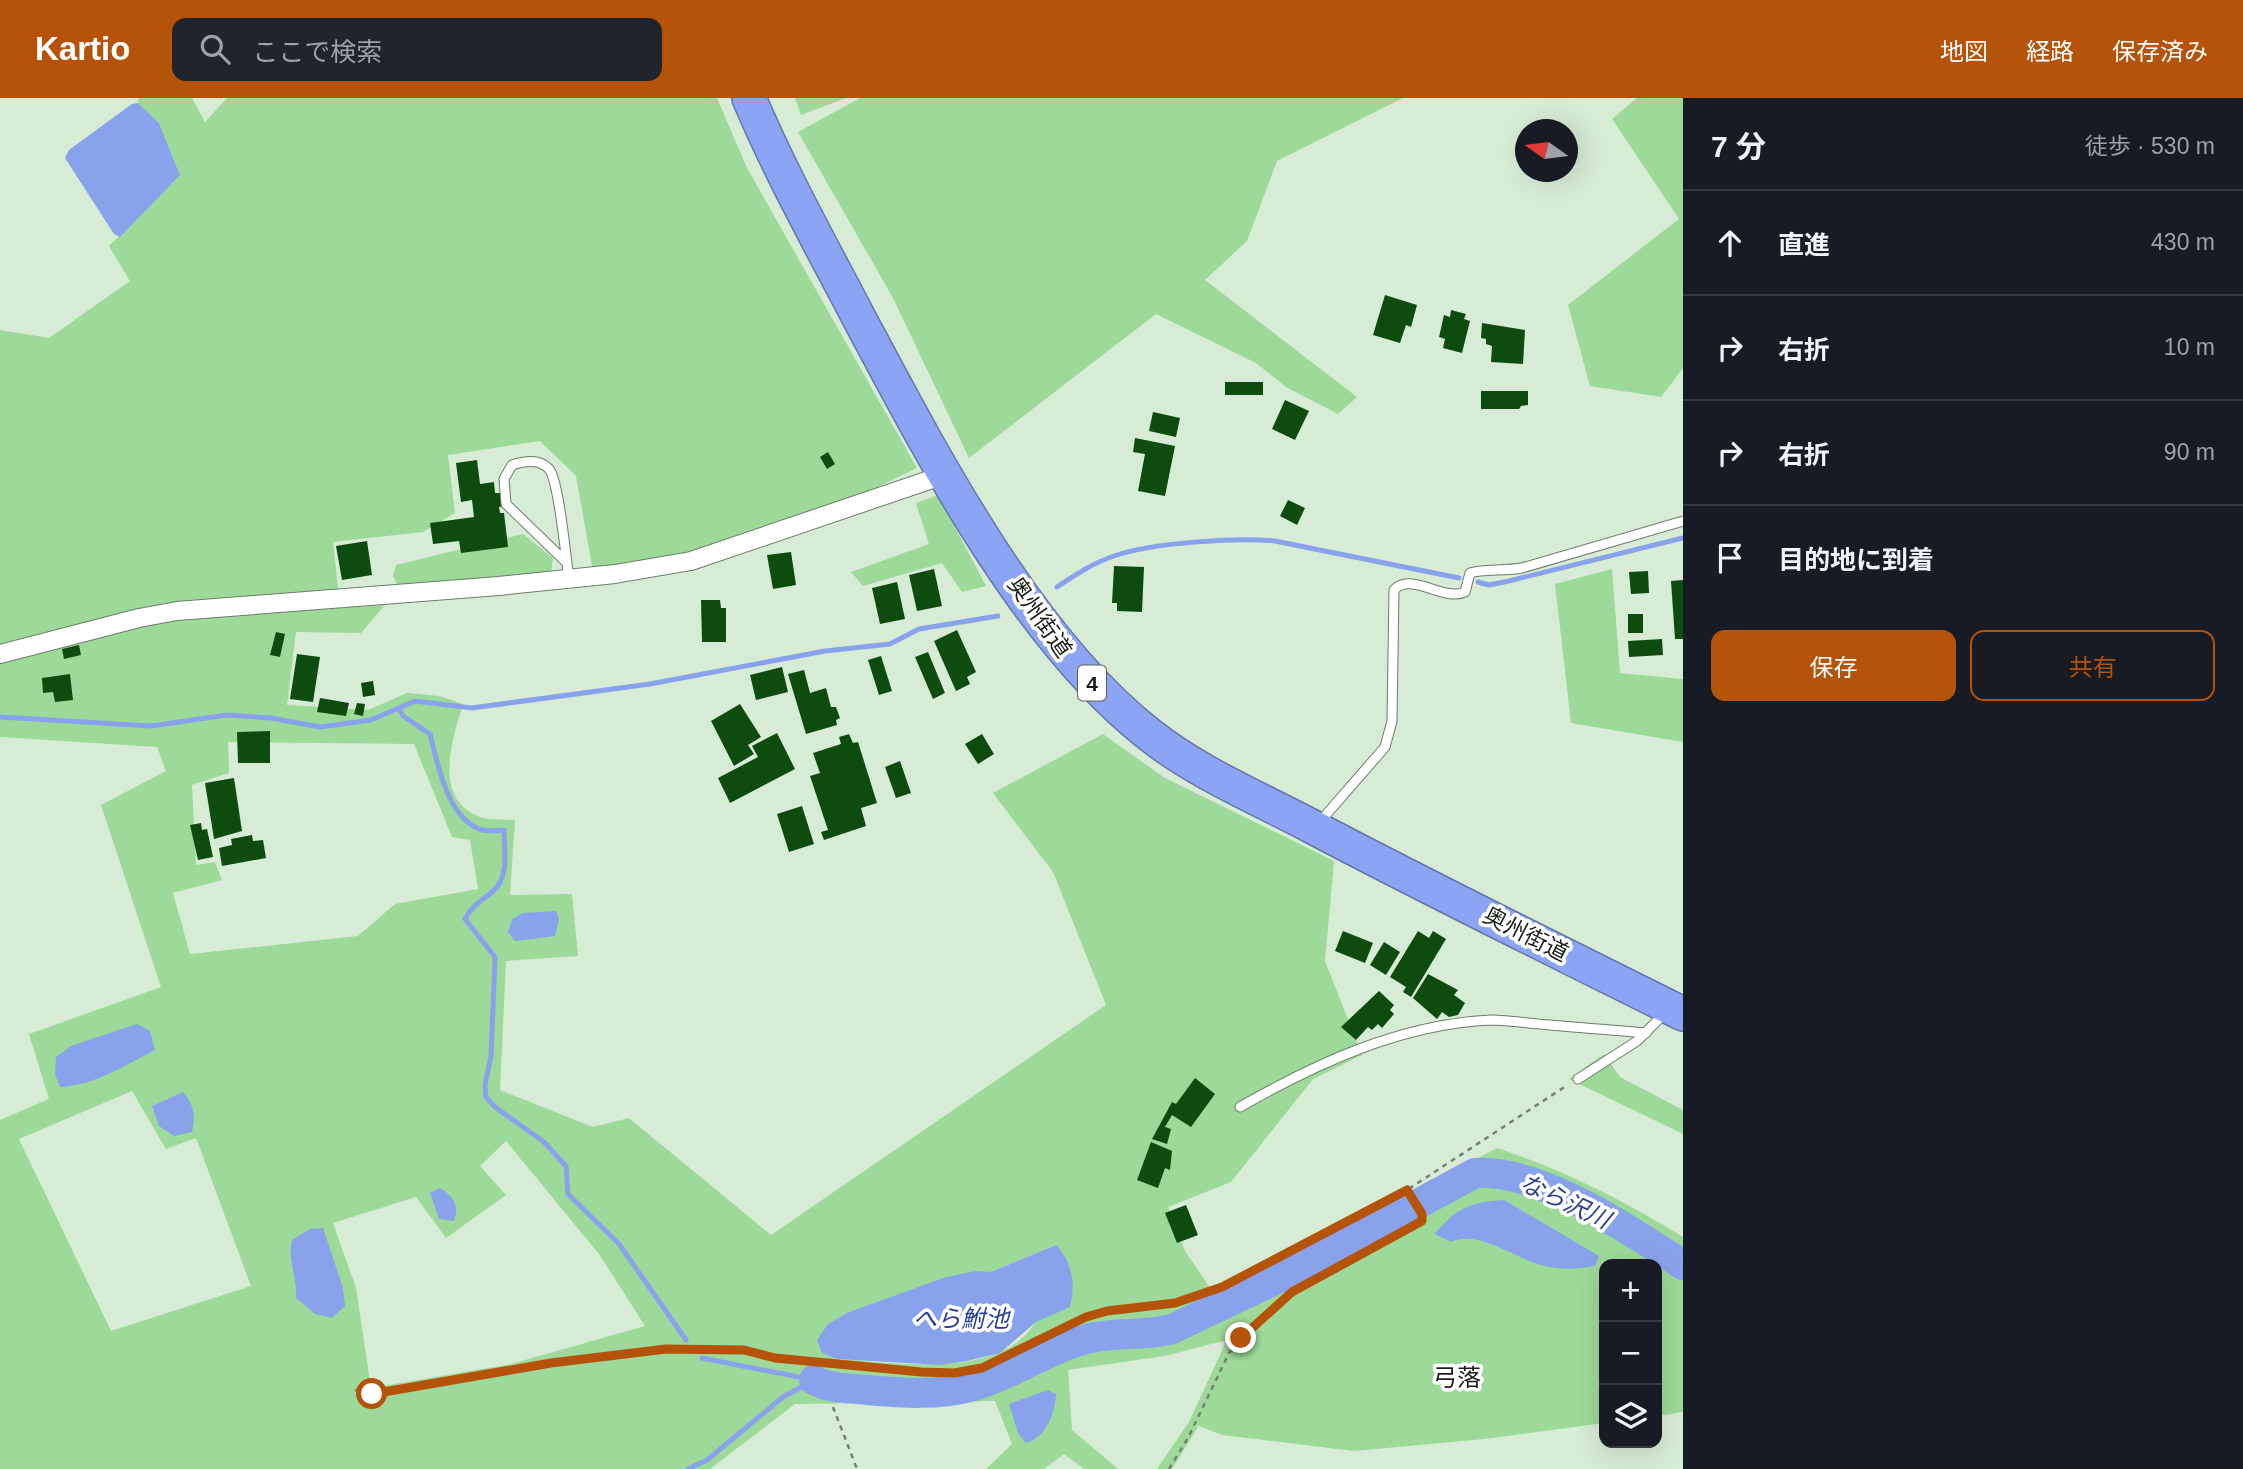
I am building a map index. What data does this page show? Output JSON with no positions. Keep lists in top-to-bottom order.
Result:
{
  "streets": {
    "highway": ["奥州街道", "4"]
  },
  "districts": ["弓落"],
  "water": ["なら沢川", "へら鮒池"],
  "north": "left",
  "page": {
    "header": "Kartio",
    "search": "ここで検索",
    "nav": ["地図", "経路", "保存済み"],
    "heading": ["7 分", "徒歩 · 530 m"],
    "list": [
      ["直進", "430 m"],
      ["右折", "10 m"],
      ["右折", "90 m"],
      "目的地に到着"
    ],
    "buttons": ["保存", "共有"],
    "map_buttons": ["+", "−"]
  }
}
